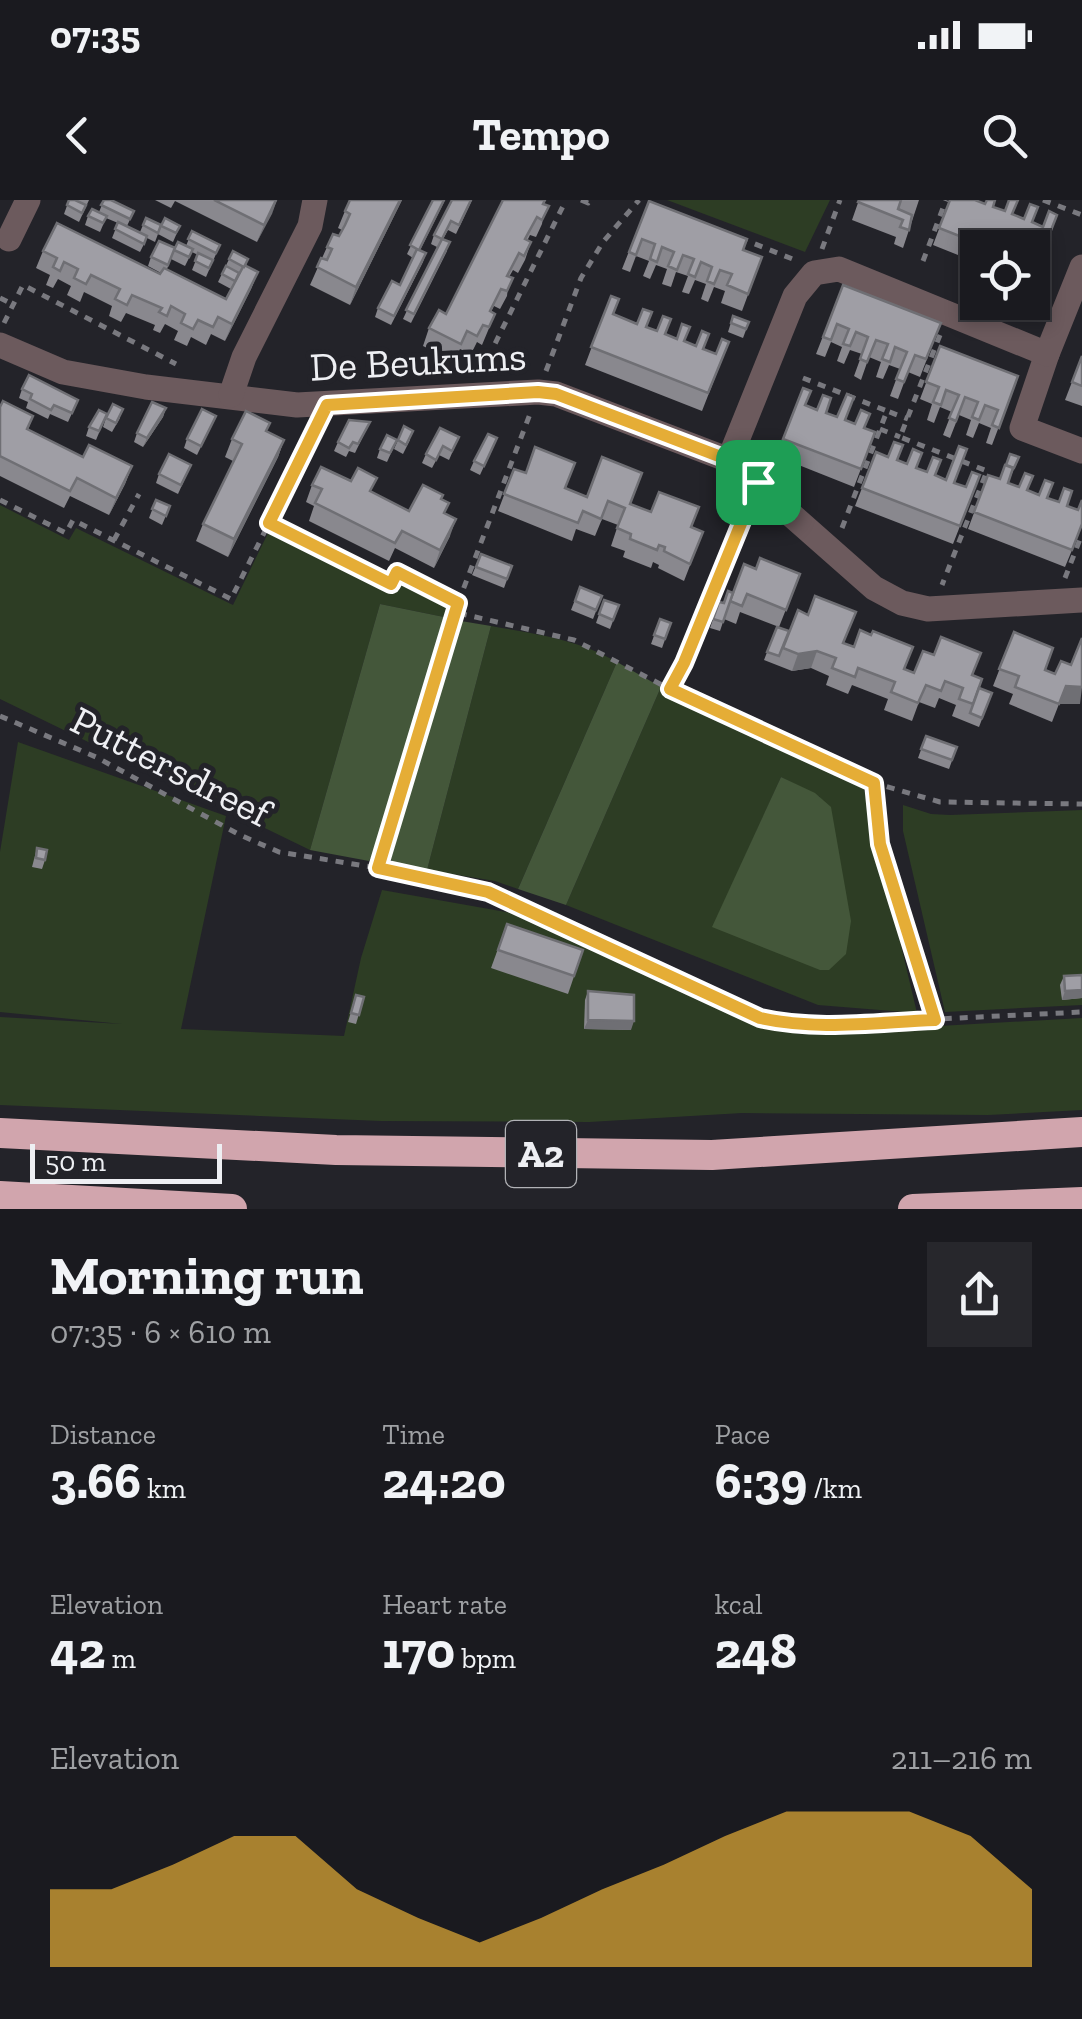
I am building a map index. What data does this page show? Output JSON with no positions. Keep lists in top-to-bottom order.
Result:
{
  "streets": {
    "highway": ["A2"],
    "street": ["De Beukums"],
    "path": ["Puttersdreef"]
  },
  "scale_bar": "50 m",
  "page": {
    "status": "07:35",
    "header": "Tempo",
    "scale": "50 m",
    "heading": ["Morning run", "07:35 · 6 × 610 m"],
    "stats": [
      ["Distance", "3.66 km"],
      ["Time", "24:20"],
      ["Pace", "6:39 /km"],
      ["Elevation", "42 m"],
      ["Heart rate", "170 bpm"],
      ["kcal", "248"]
    ],
    "chart": ["Elevation", "211–216 m"]
  }
}
